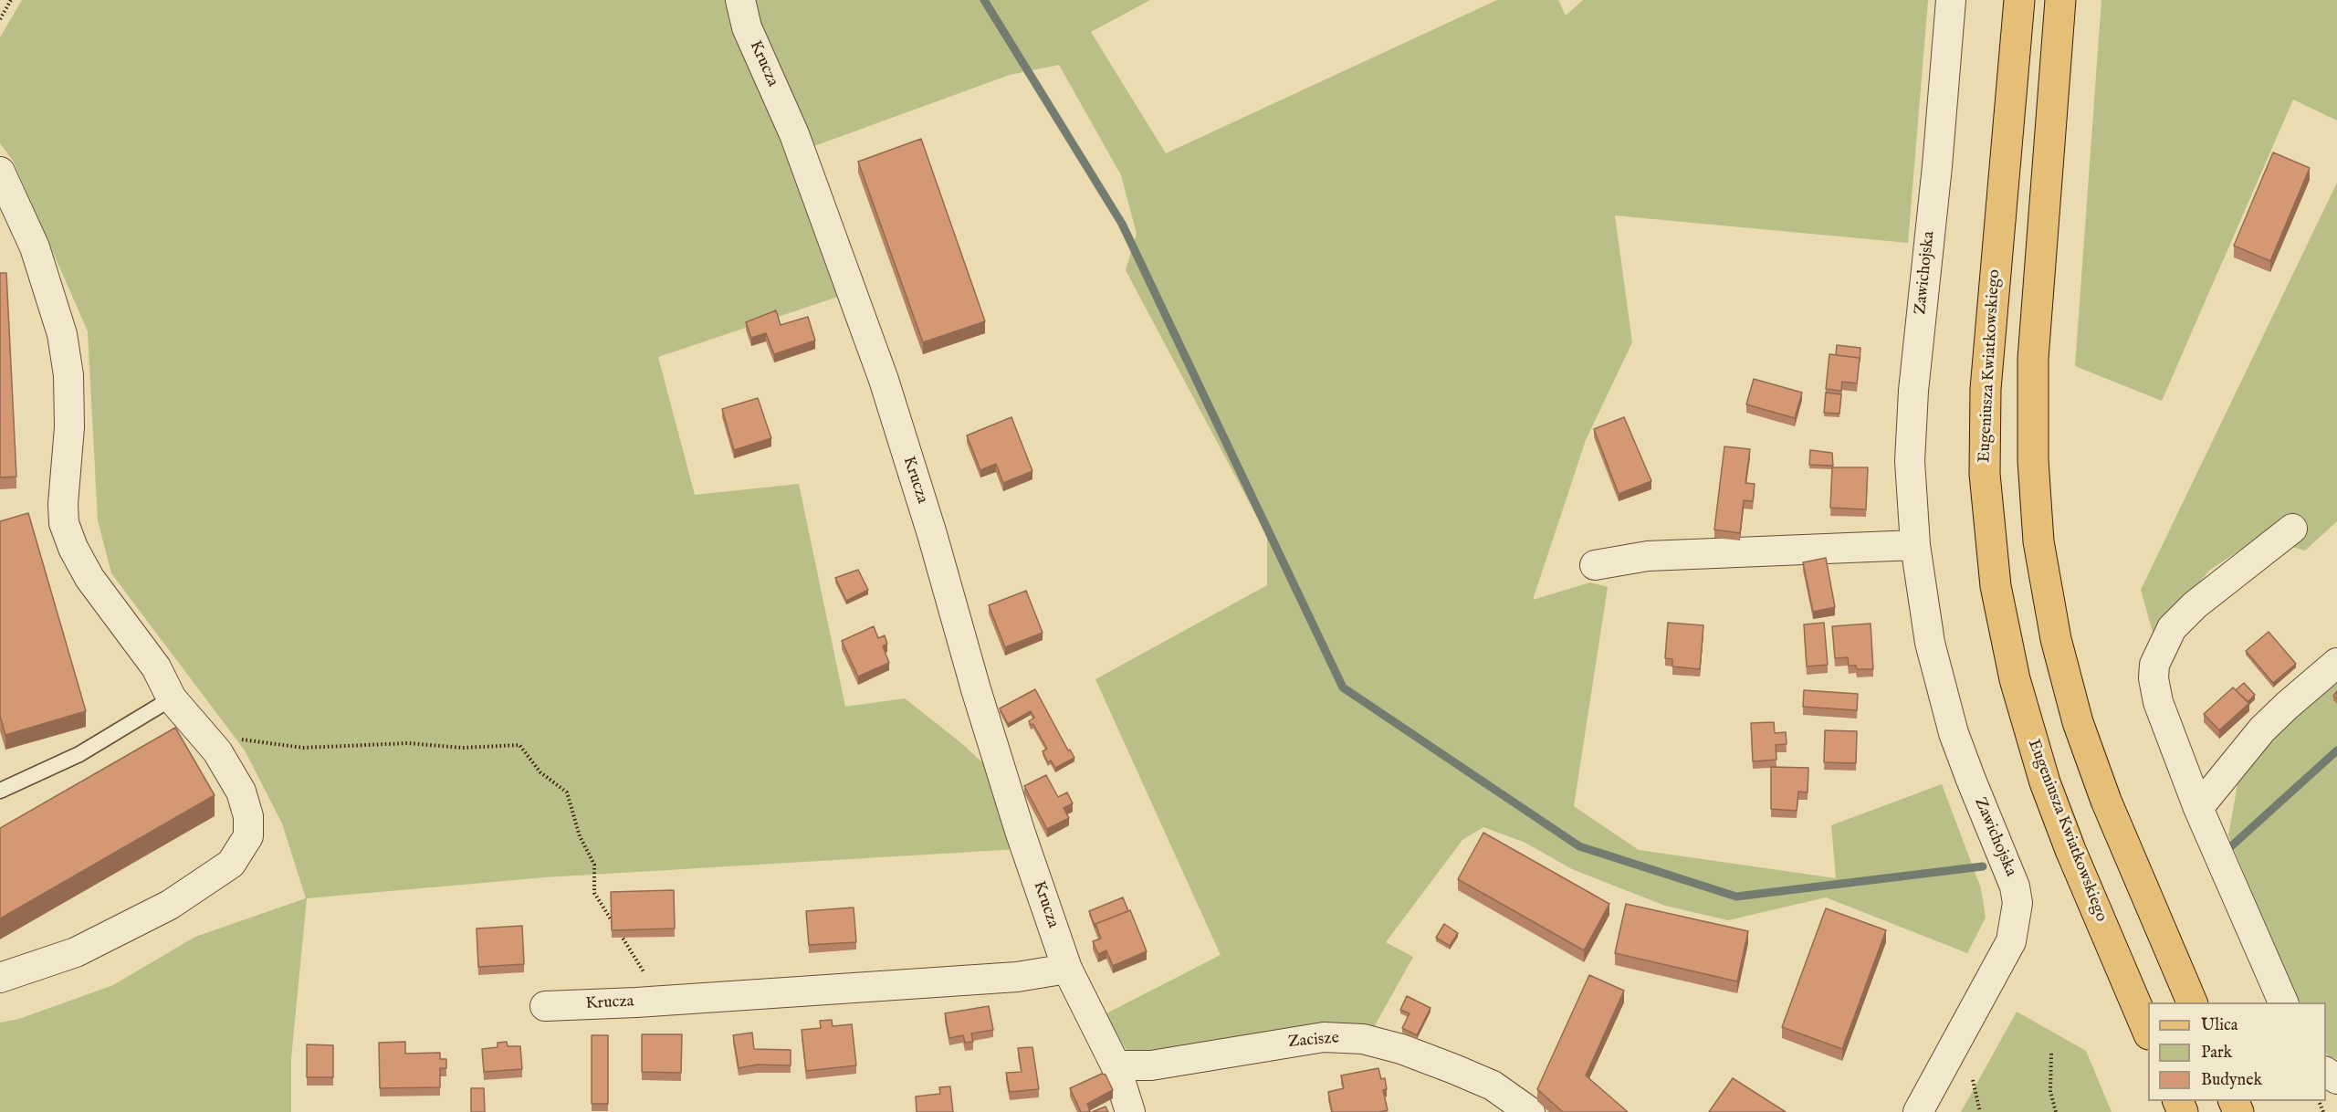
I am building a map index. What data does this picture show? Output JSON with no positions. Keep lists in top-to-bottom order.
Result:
{
  "streets": {
    "main road": ["Eugeniusza Kwiatkowskiego"],
    "street": ["Krucza", "Zawichojska", "Zacisze"]
  },
  "crossings": [
    ["Krucza", "Zacisze"]
  ],
  "legend": ["Ulica", "Park", "Budynek"]
}
